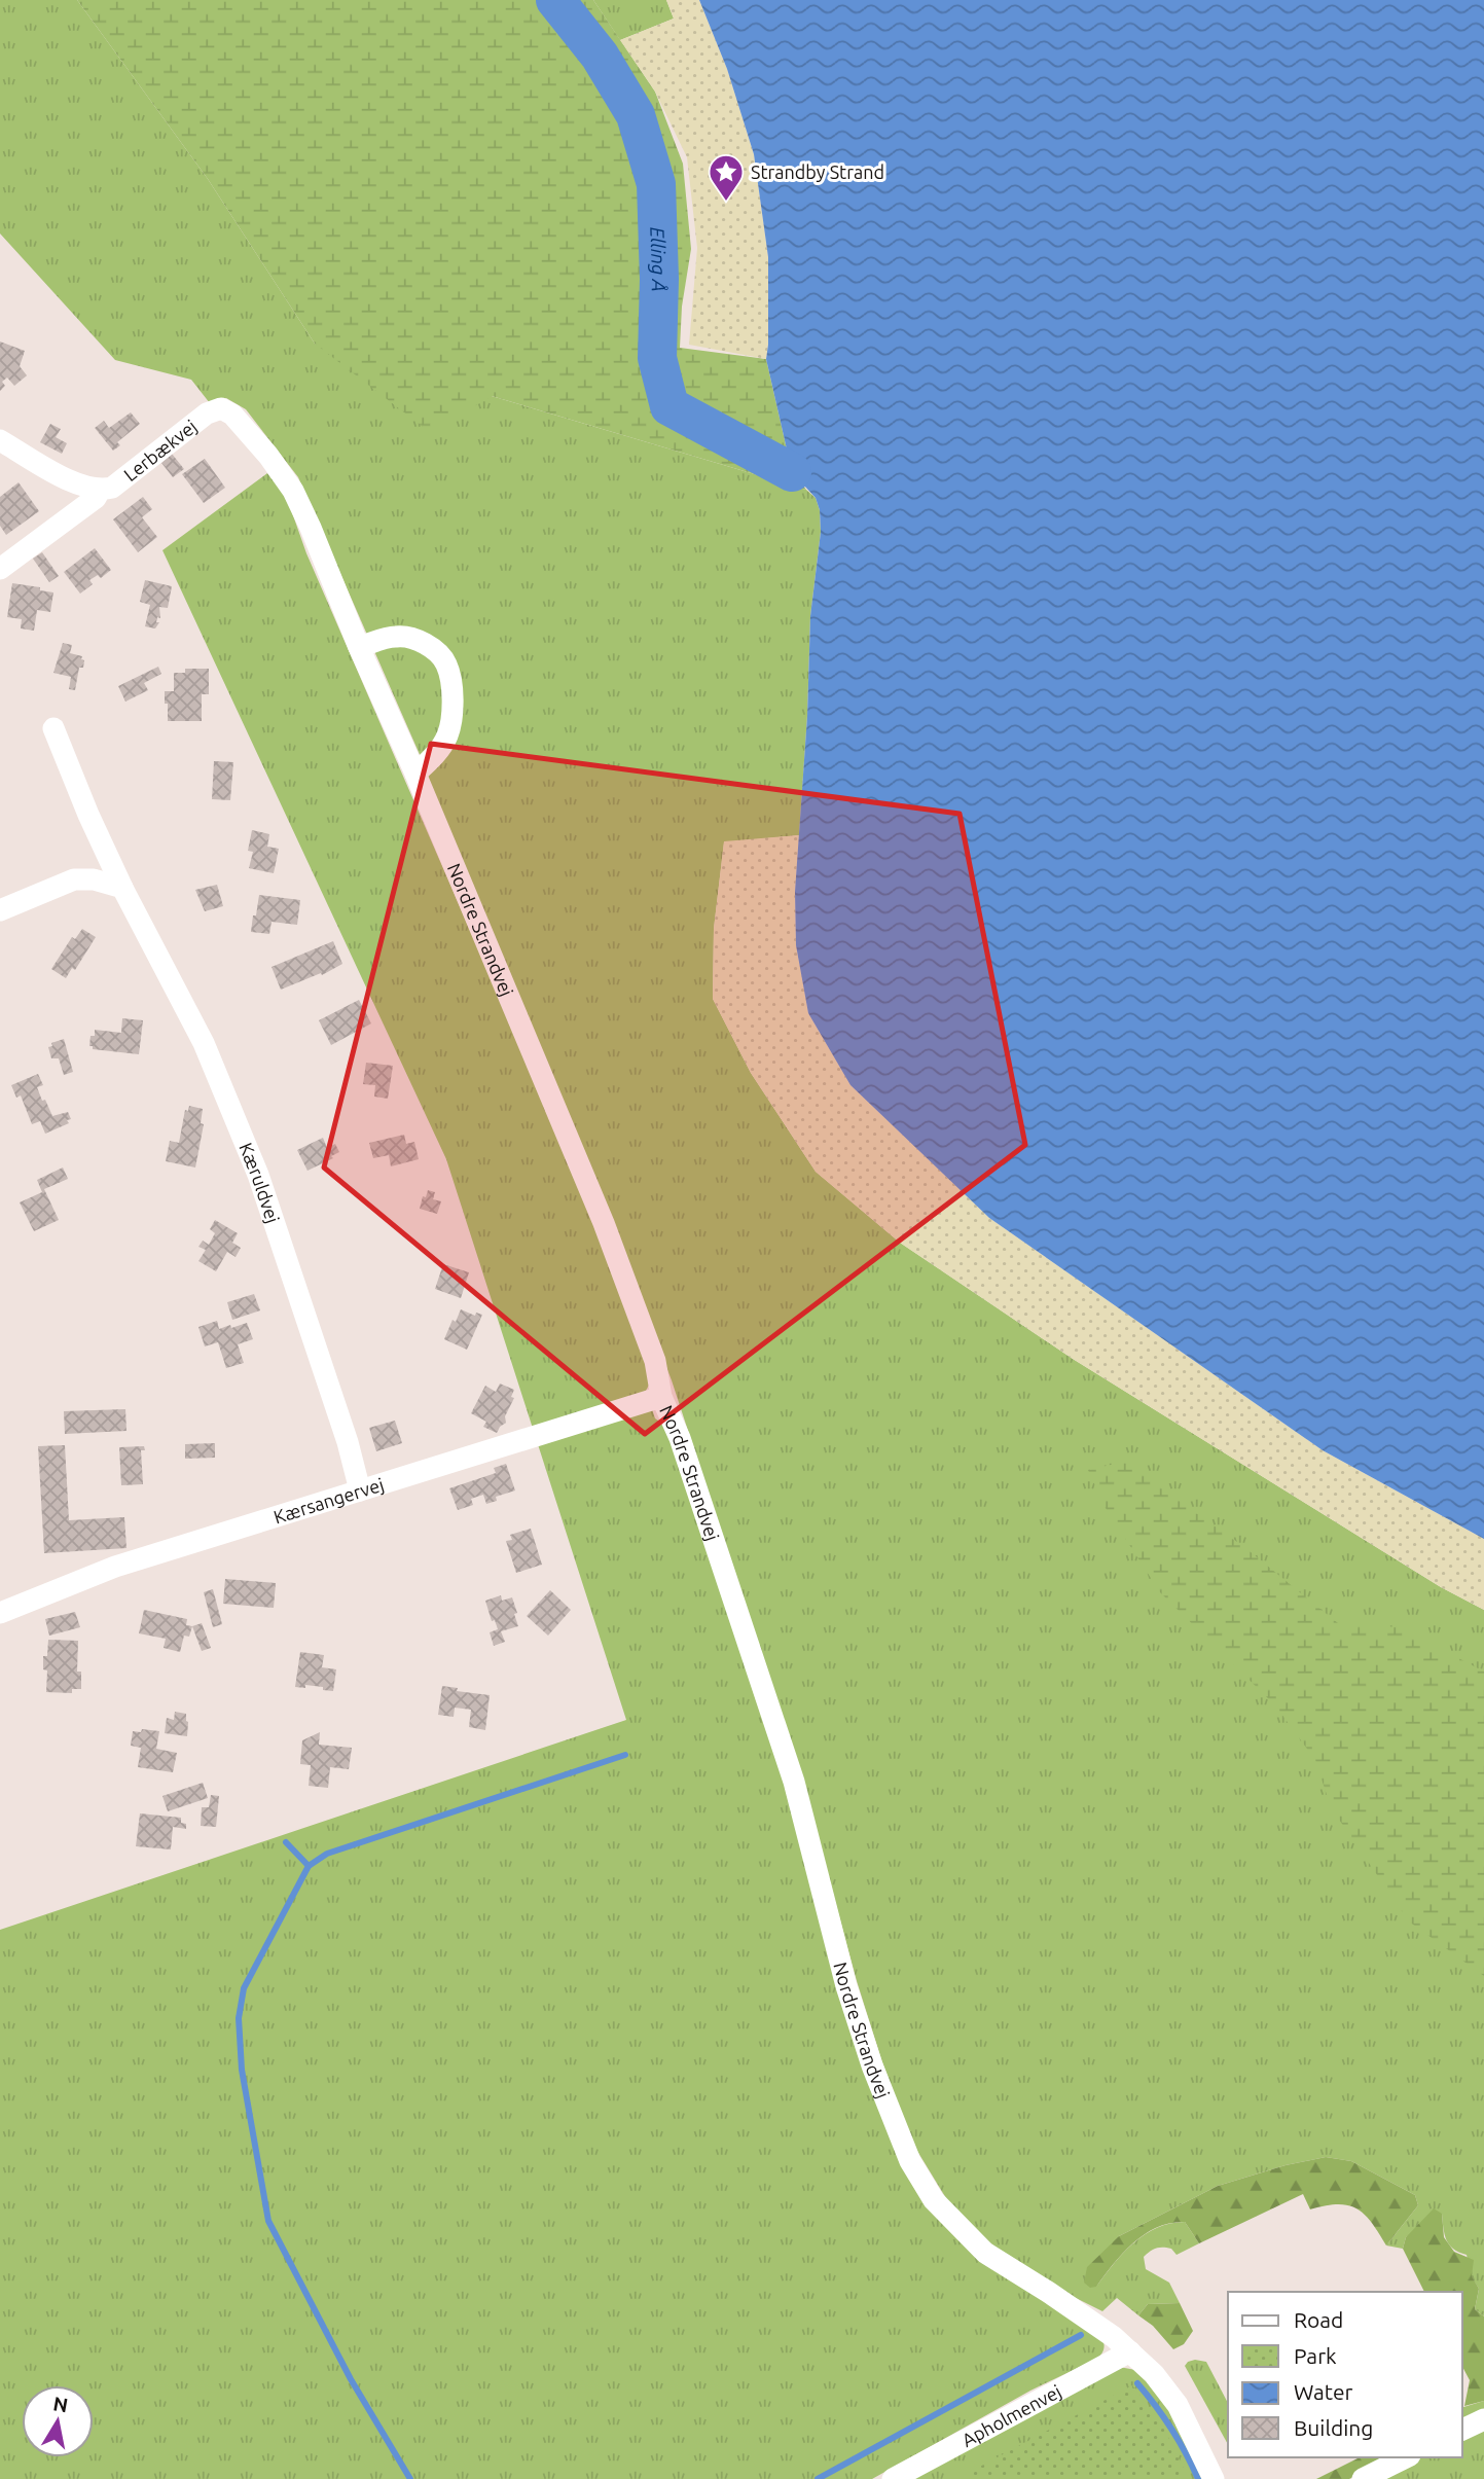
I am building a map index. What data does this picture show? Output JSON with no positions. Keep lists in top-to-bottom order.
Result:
{
  "streets": {
    "street": [
      "Lerbækvej",
      "Nordre Strandvej",
      "Kæruldvej",
      "Kærsangervej",
      "Apholmenvej"
    ]
  },
  "crossings": [
    ["Lerbækvej", "Nordre Strandvej"],
    ["Nordre Strandvej", "Kærsangervej"],
    ["Nordre Strandvej", "Apholmenvej"],
    ["Kæruldvej", "Kærsangervej"]
  ],
  "water": ["Elling Å"],
  "places": {
    "place": ["Strandby Strand"]
  },
  "legend": [
    "Road",
    "Park",
    "Water",
    "Building"
  ],
  "north": "top"
}
